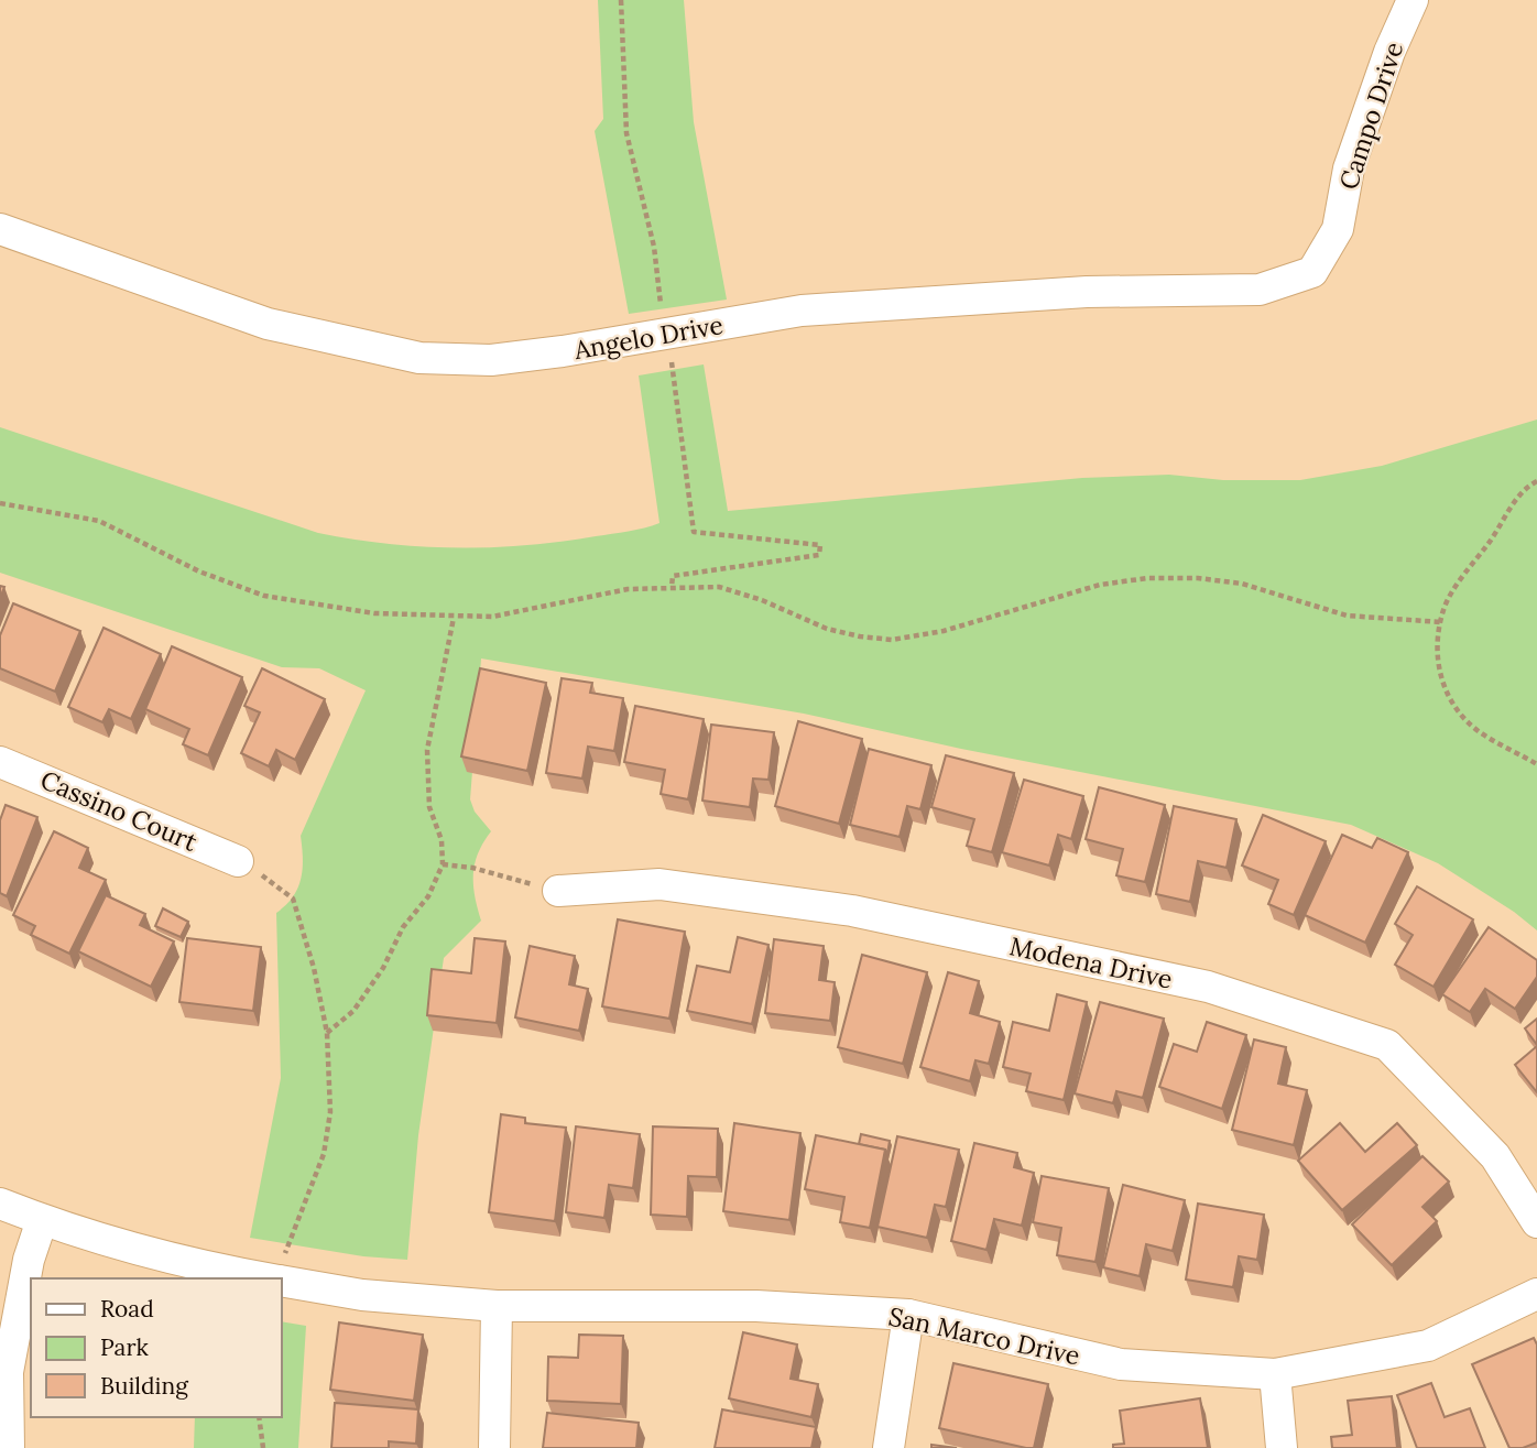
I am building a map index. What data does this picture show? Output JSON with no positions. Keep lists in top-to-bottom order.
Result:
{
  "streets": {
    "street": [
      "Campo Drive",
      "Angelo Drive",
      "Cassino Court",
      "Modena Drive",
      "San Marco Drive"
    ]
  },
  "crossings": [
    ["Campo Drive", "Angelo Drive"]
  ],
  "legend": ["Road", "Park", "Building"]
}
